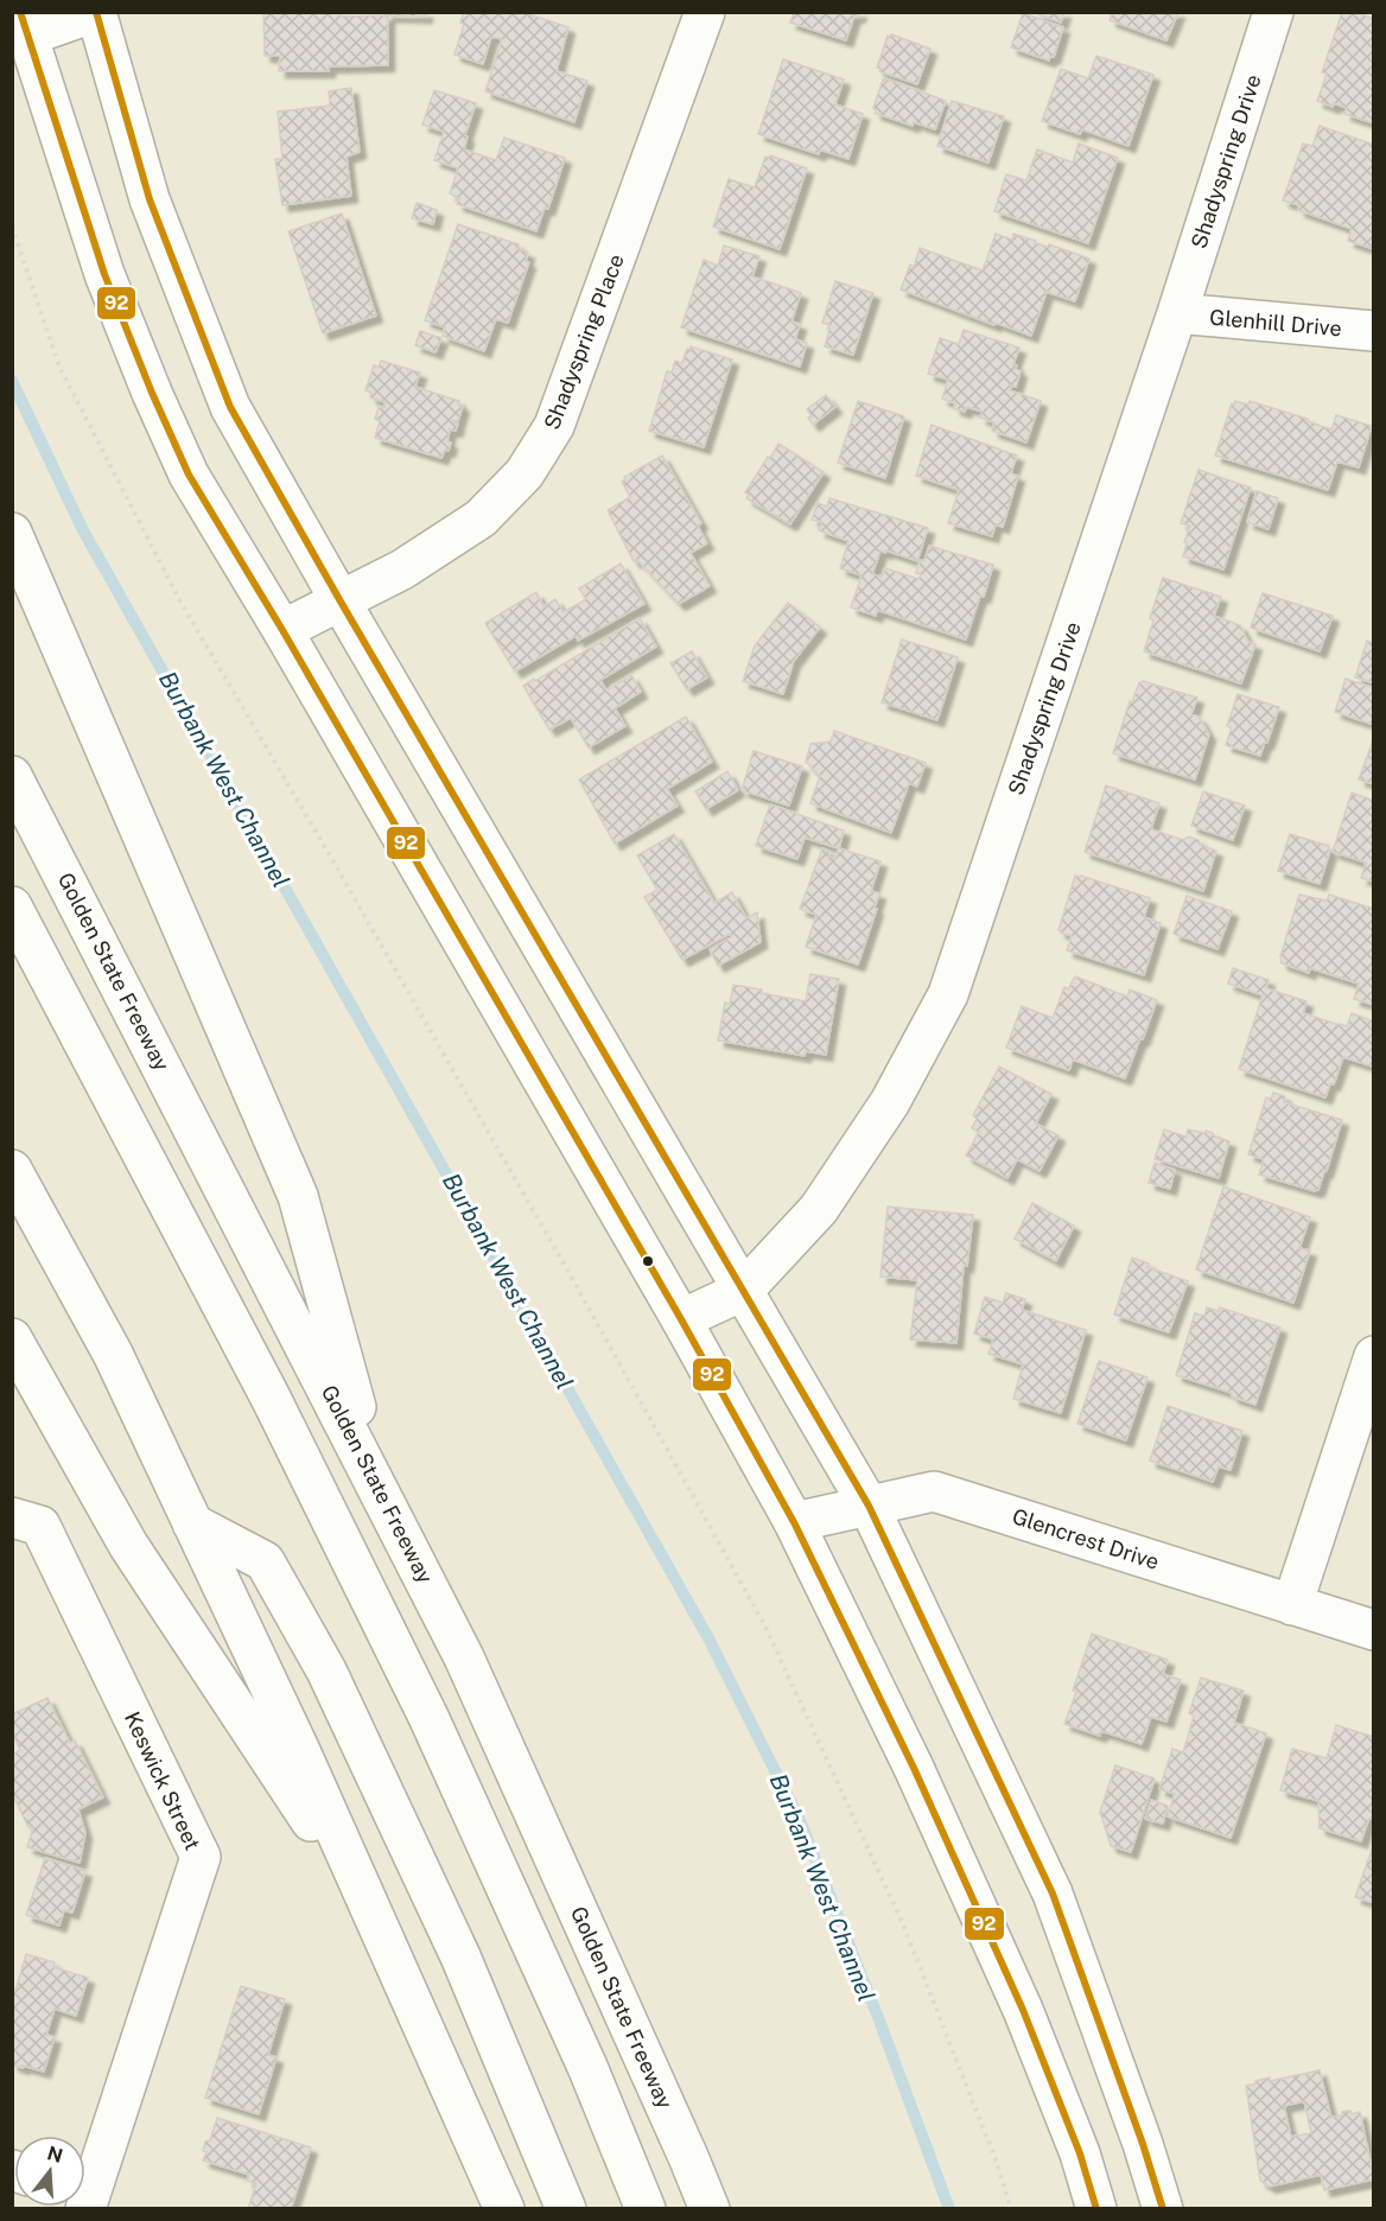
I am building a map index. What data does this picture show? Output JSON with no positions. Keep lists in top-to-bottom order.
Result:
{
  "streets": {
    "main road": [
      "Shadyspring Drive",
      "Glenhill Drive",
      "Shadyspring Place",
      "Golden State Freeway",
      "Glencrest Drive",
      "Keswick Street"
    ]
  },
  "crossings": [
    ["Shadyspring Drive", "Glenhill Drive"]
  ],
  "water": ["Burbank West Channel"],
  "lines": ["transit line 92"],
  "north": "top"
}
